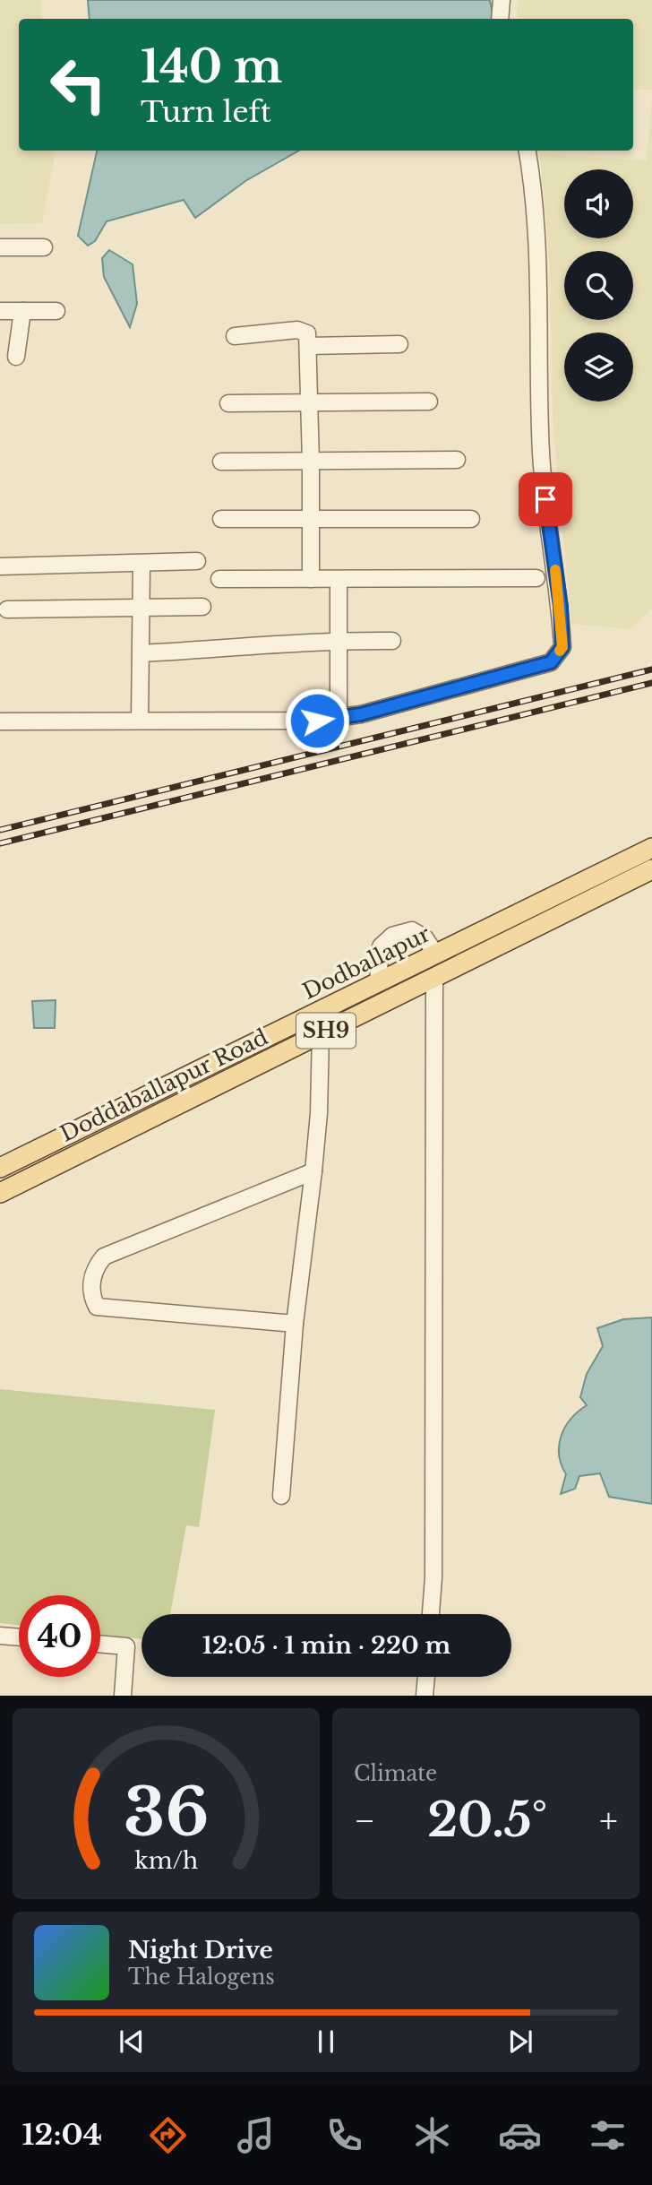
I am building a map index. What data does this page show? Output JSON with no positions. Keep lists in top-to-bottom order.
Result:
{
  "streets": {
    "main road": ["Dodballapur", "SH9", "Doddaballapur Road"]
  },
  "page": {
    "turn": ["140 m", "Turn left"],
    "limit": "40",
    "trip": "12:05 · 1 min · 220 m",
    "tile": "Climate",
    "heat": ["−", "20.5°", "+"],
    "song": ["Night Drive", "The Halogens"],
    "tabs": "12:04",
    "gauge": ["36", "km/h"]
  }
}
